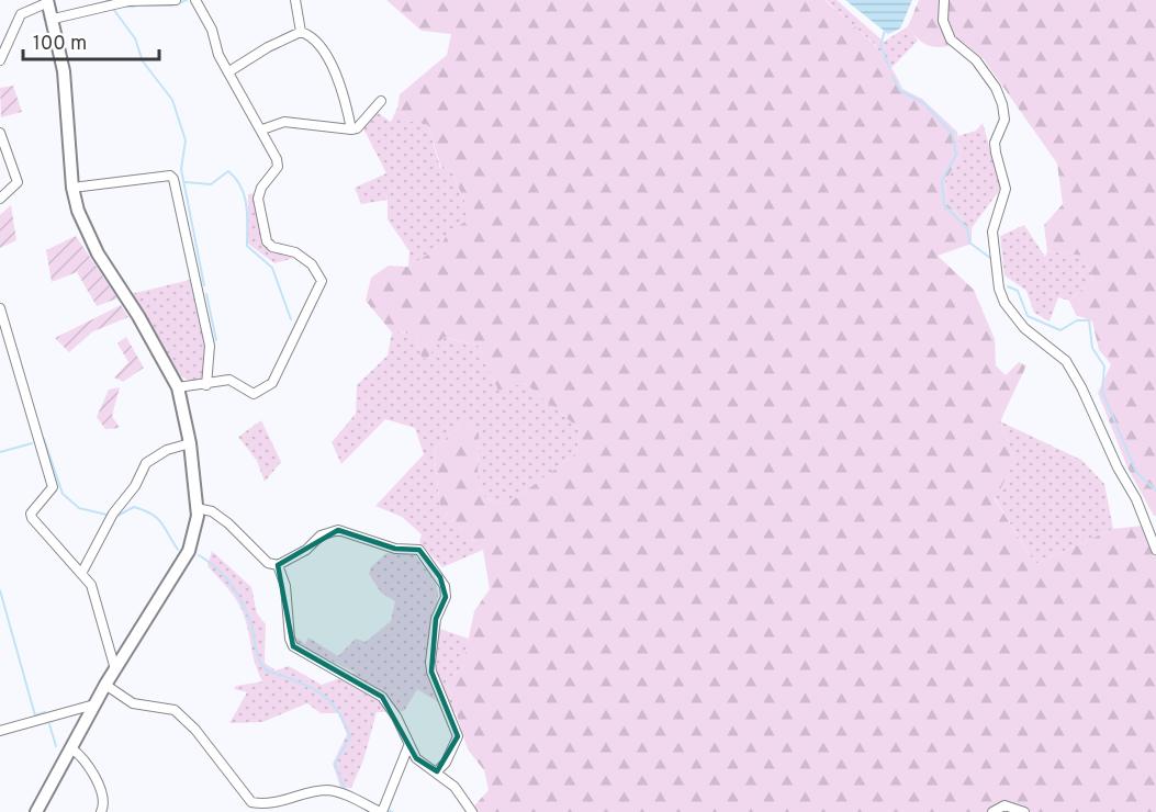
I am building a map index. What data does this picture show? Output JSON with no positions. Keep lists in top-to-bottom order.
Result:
{
  "scale_bar": "100 m"
}
